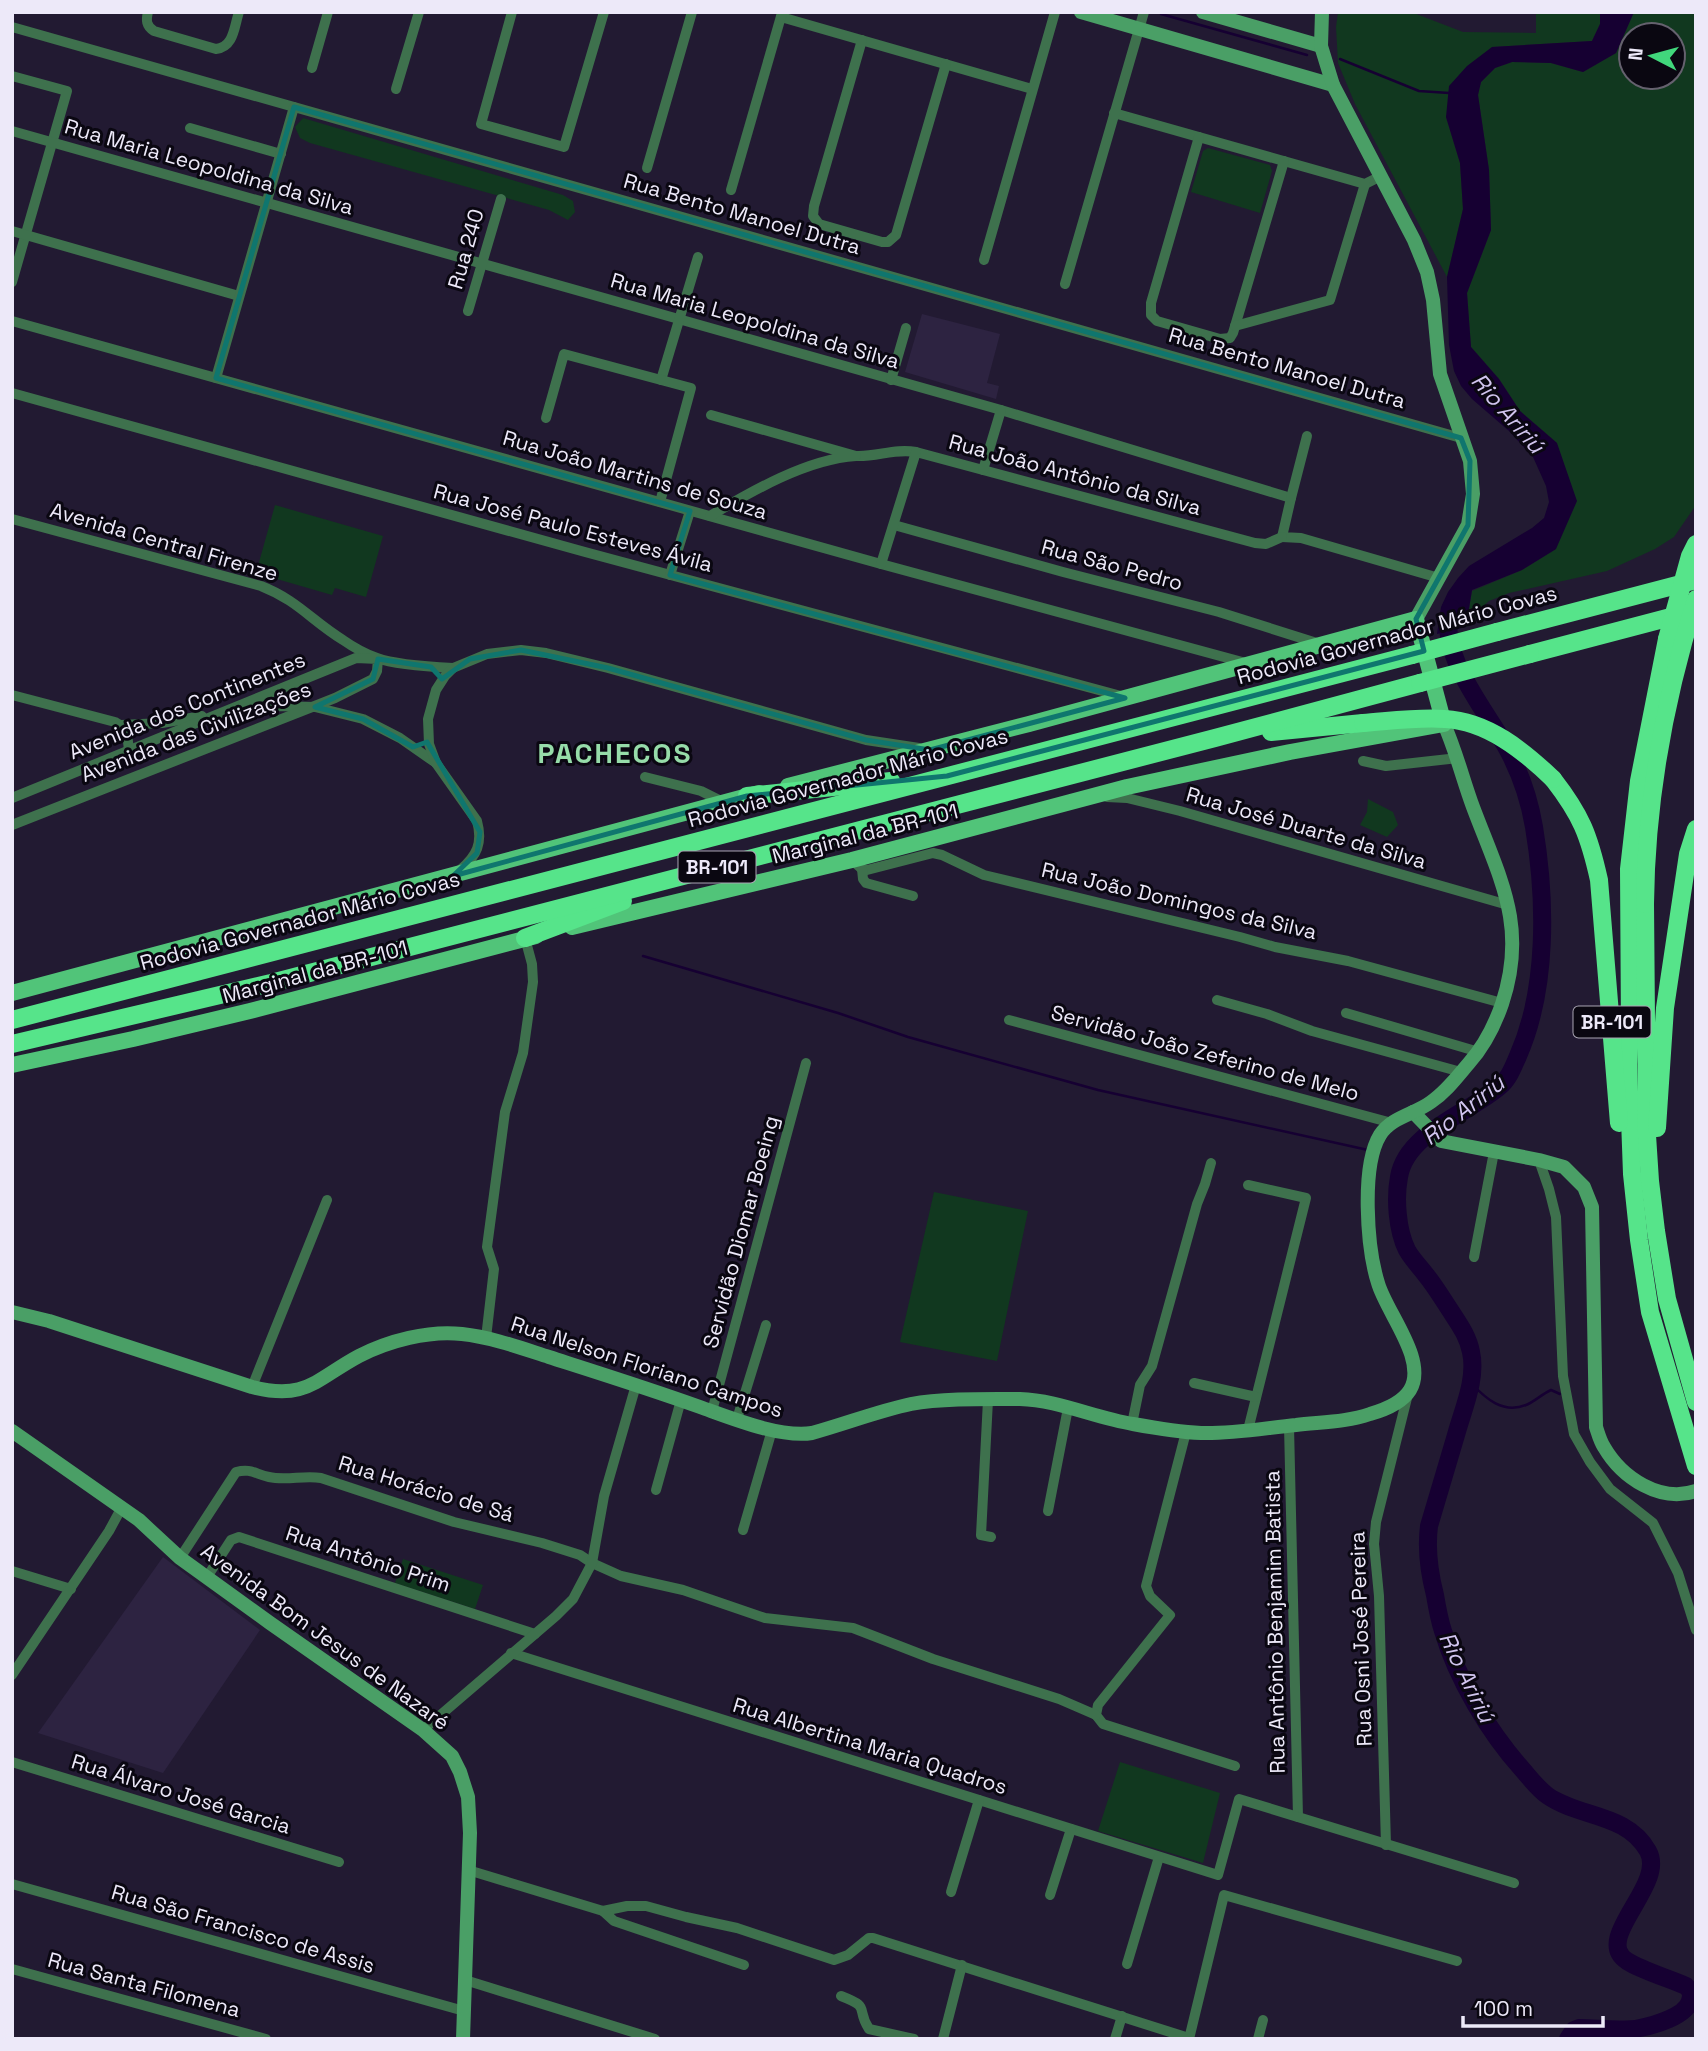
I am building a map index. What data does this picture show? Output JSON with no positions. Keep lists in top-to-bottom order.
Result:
{
  "streets": {
    "highway": ["Rodovia Governador Mário Covas", "BR-101"],
    "main road": ["Marginal da BR-101"],
    "street": [
      "Rua Maria Leopoldina da Silva",
      "Rua Bento Manoel Dutra",
      "Rua 240",
      "Rua João Martins de Souza",
      "Rua João Antônio da Silva",
      "Rua José Paulo Esteves Ávila",
      "Avenida Central Firenze",
      "Rua São Pedro",
      "Avenida dos Continentes",
      "Avenida das Civilizações",
      "Rua José Duarte da Silva",
      "Rua João Domingos da Silva",
      "Servidão João Zeferino de Melo",
      "Servidão Diomar Boeing",
      "Rua Nelson Floriano Campos",
      "Rua Horácio de Sá",
      "Rua Antônio Prim",
      "Rua Antônio Benjamim Batista",
      "Avenida Bom Jesus de Nazaré",
      "Rua Osni José Pereira",
      "Rua Albertina Maria Quadros",
      "Rua Álvaro José Garcia",
      "Rua São Francisco de Assis",
      "Rua Santa Filomena"
    ]
  },
  "crossings": [
    ["Rua Maria Leopoldina da Silva", "Rua 240"],
    ["Rua João Martins de Souza", "Rua João Antônio da Silva"],
    ["Avenida Central Firenze", "Avenida dos Continentes"],
    ["Avenida Central Firenze", "Avenida das Civilizações"],
    ["Avenida dos Continentes", "Avenida das Civilizações"],
    ["Rua José Duarte da Silva", "Marginal da BR-101"],
    ["Marginal da BR-101", "Rua João Domingos da Silva"],
    ["Servidão Diomar Boeing", "Rua Nelson Floriano Campos"],
    ["Rua Nelson Floriano Campos", "Rua Antônio Benjamim Batista"],
    ["Rua Nelson Floriano Campos", "Rua Osni José Pereira"],
    ["Rua Horácio de Sá", "Avenida Bom Jesus de Nazaré"],
    ["Rua Antônio Prim", "Avenida Bom Jesus de Nazaré"],
    ["Rua Antônio Benjamim Batista", "Rua Albertina Maria Quadros"],
    ["Avenida Bom Jesus de Nazaré", "Rua São Francisco de Assis"]
  ],
  "districts": ["PACHECOS"],
  "water": ["Rio Aririú"],
  "scale_bar": "100 m",
  "north": "left"
}
